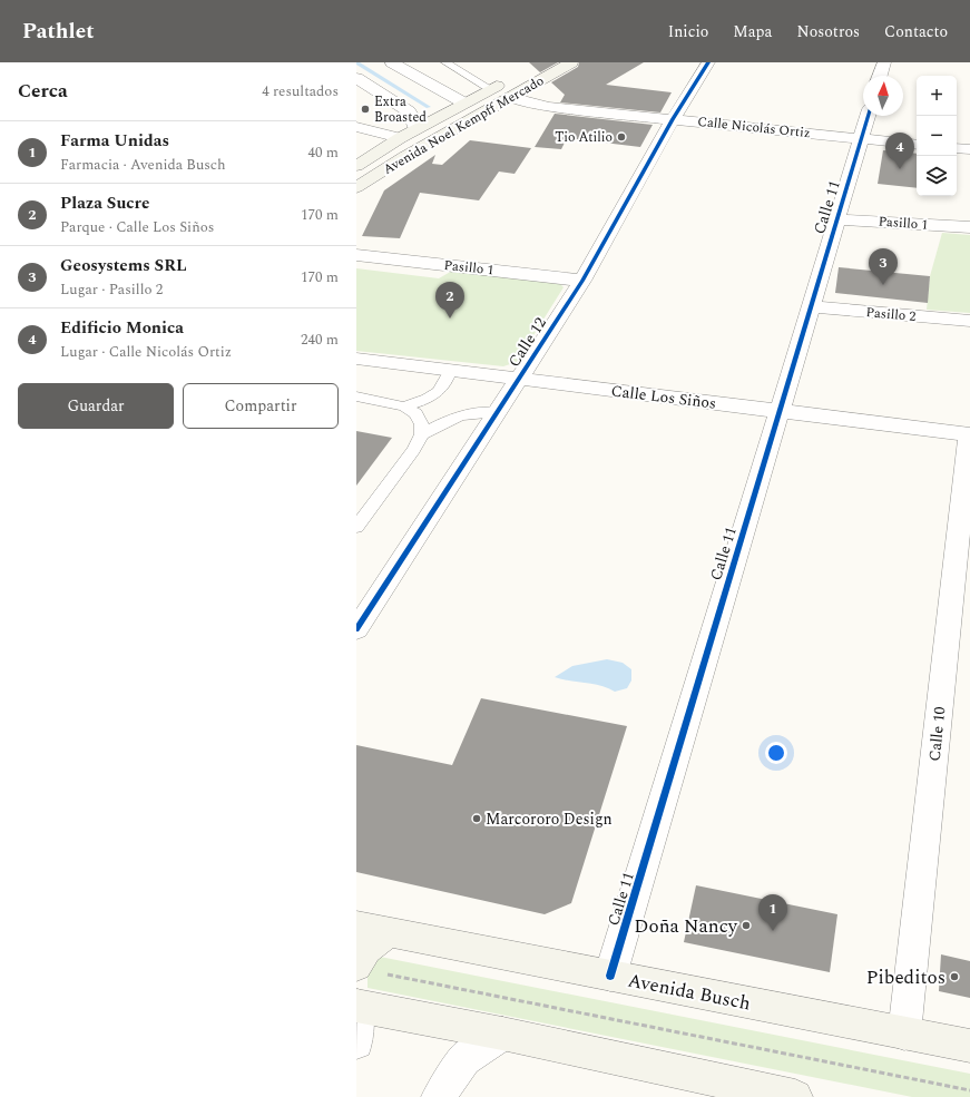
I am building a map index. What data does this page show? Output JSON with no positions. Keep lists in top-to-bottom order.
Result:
{
  "streets": {
    "main road": ["Avenida Noel Kempff Mercado", "Avenida Busch"],
    "street": [
      "Calle Nicolás Ortiz",
      "Calle 11",
      "Pasillo 1",
      "Pasillo 2",
      "Calle 12",
      "Calle Los Siños",
      "Calle 10"
    ]
  },
  "crossings": [
    ["Avenida Noel Kempff Mercado", "Calle Nicolás Ortiz"],
    ["Calle Nicolás Ortiz", "Calle 11"],
    ["Calle Nicolás Ortiz", "Calle 12"],
    ["Calle 11", "Pasillo 1"],
    ["Calle 11", "Pasillo 2"],
    ["Calle 11", "Calle Los Siños"],
    ["Calle 11", "Avenida Busch"],
    ["Pasillo 1", "Calle 12"],
    ["Calle 12", "Calle Los Siños"],
    ["Calle Los Siños", "Calle 10"],
    ["Calle 10", "Avenida Busch"]
  ],
  "places": [
    "Extra Broasted",
    "Tio Atilio",
    "Marcororo Design",
    "Doña Nancy",
    "Pibeditos"
  ],
  "north": "top",
  "page": {
    "header": "Pathlet",
    "nav": [
      "Inicio",
      "Mapa",
      "Nosotros",
      "Contacto"
    ],
    "heading": ["Cerca", "4 resultados"],
    "map_buttons": ["+", "−"],
    "list": [
      {
        "mark": "1",
        "name": "Farma Unidas",
        "note": "Farmacia · Avenida Busch",
        "value": "40 m"
      },
      {
        "mark": "2",
        "name": "Plaza Sucre",
        "note": "Parque · Calle Los Siños",
        "value": "170 m"
      },
      {
        "mark": "3",
        "name": "Geosystems SRL",
        "note": "Lugar · Pasillo 2",
        "value": "170 m"
      },
      {
        "mark": "4",
        "name": "Edificio Monica",
        "note": "Lugar · Calle Nicolás Ortiz",
        "value": "240 m"
      }
    ],
    "pins": [
      "4",
      "3",
      "2",
      "1"
    ],
    "buttons": ["Guardar", "Compartir"]
  }
}
